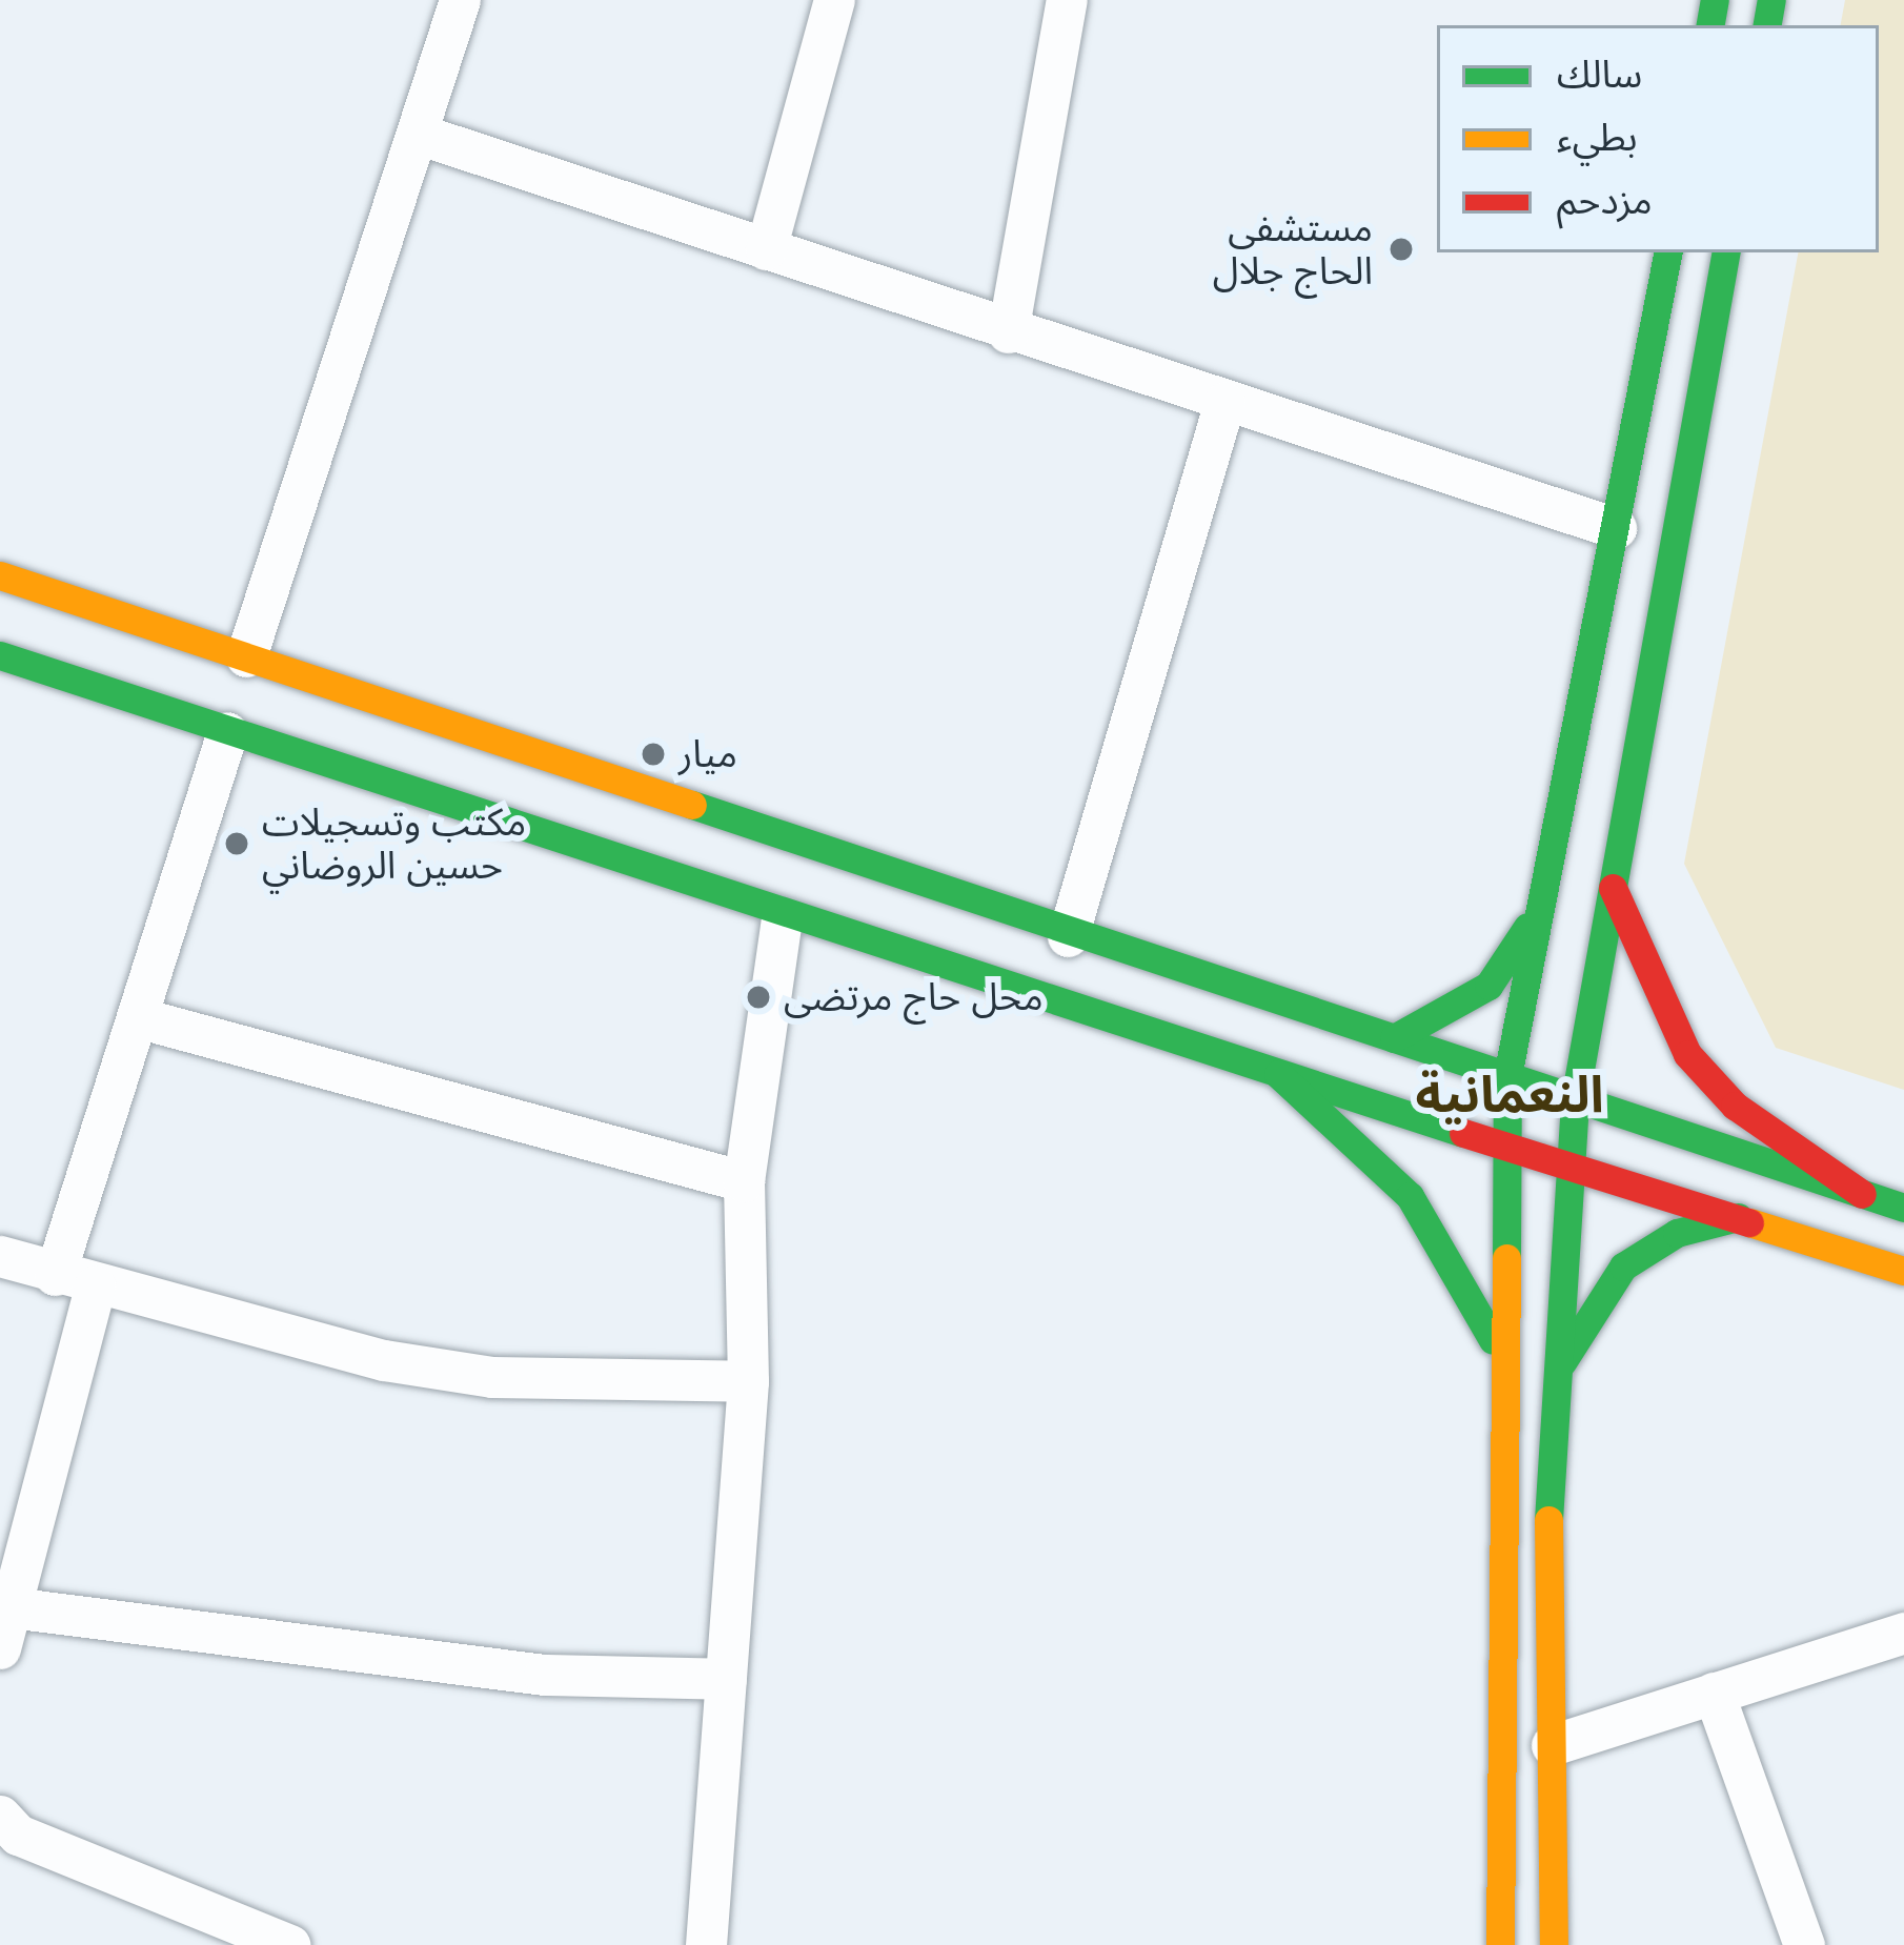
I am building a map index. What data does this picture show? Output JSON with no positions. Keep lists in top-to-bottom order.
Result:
{
  "districts": ["النعمانية"],
  "places": [
    "مستشفى الحاج جلال",
    "ميار",
    "مكتب وتسجيلات حسين الروضاني",
    "محل حاج مرتضى"
  ],
  "legend": ["سالك", "بطيء", "مزدحم"]
}
